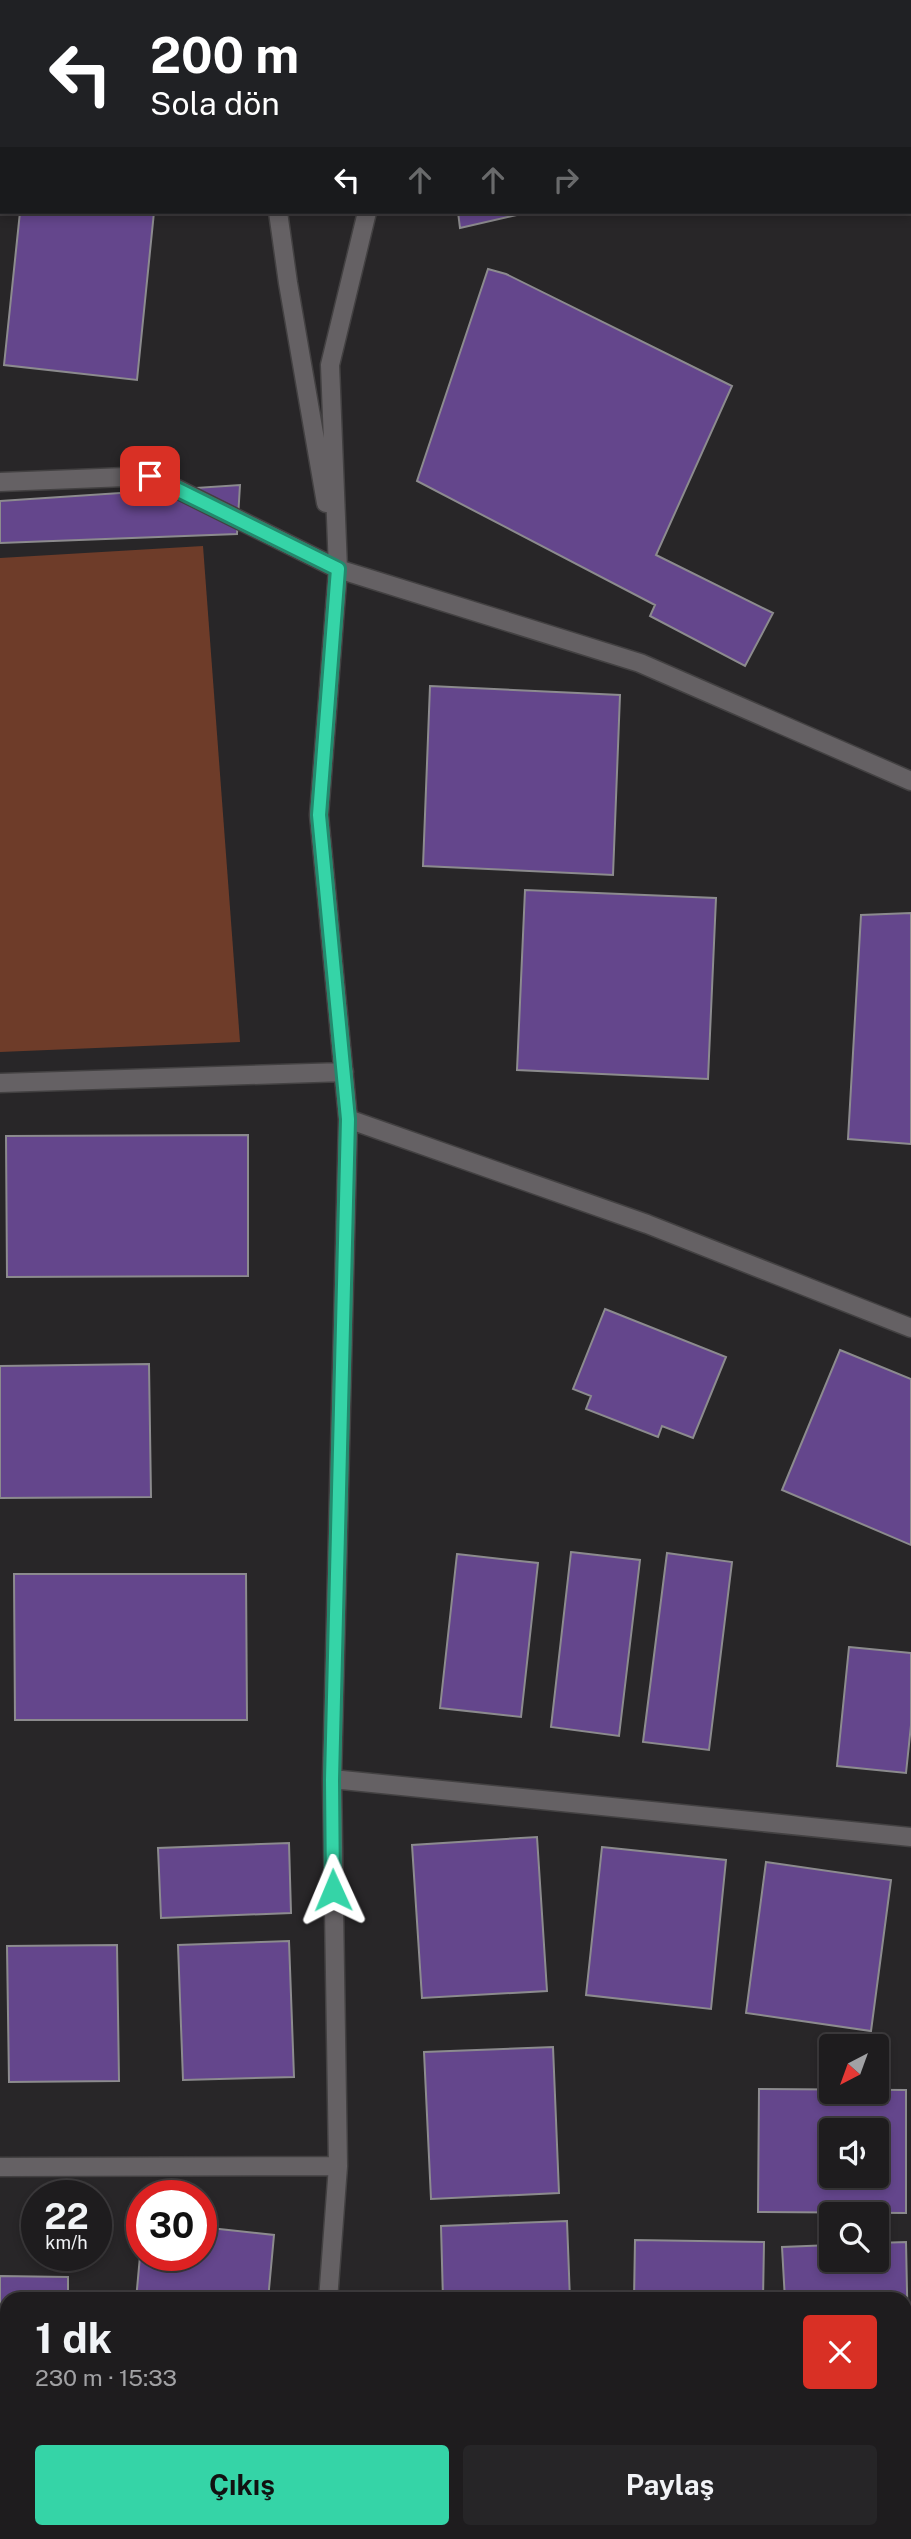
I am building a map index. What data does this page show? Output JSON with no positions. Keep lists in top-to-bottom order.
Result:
{
  "north": "bottom left",
  "page": {
    "turn": ["200 m", "Sola dön"],
    "speed": "22 km/h",
    "limit": "30",
    "heading": ["1 dk", "230 m · 15:33"],
    "buttons": ["Çıkış", "Paylaş"]
  }
}
